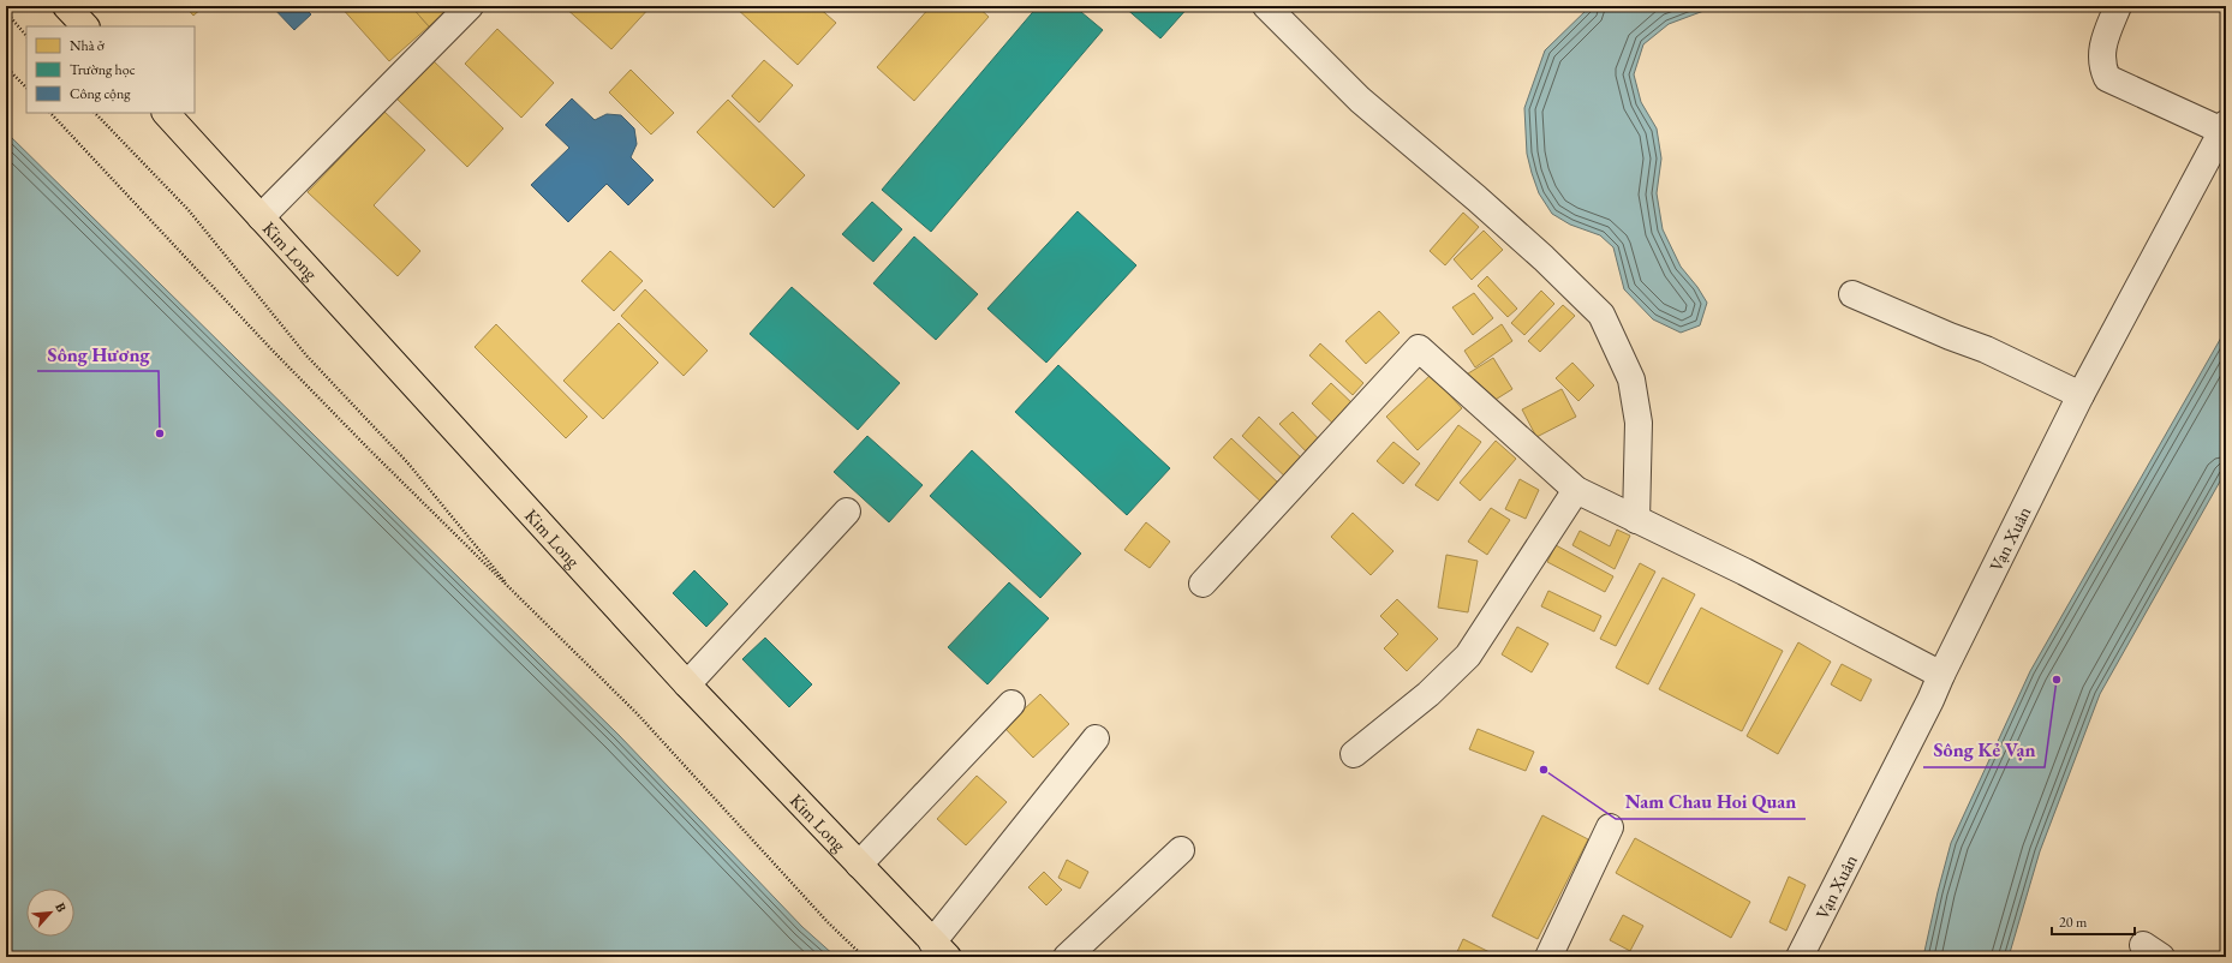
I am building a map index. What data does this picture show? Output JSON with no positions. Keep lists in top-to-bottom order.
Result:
{
  "streets": {
    "main road": ["Kim Long"],
    "street": ["Vạn Xuân"]
  },
  "places": ["Sông Hương", "Sông Kẻ Vạn", "Nam Chau Hoi Quan"],
  "legend": ["Nhà ở", "Trường học", "Công cộng"],
  "scale_bar": "20 m",
  "north": "top right"
}
